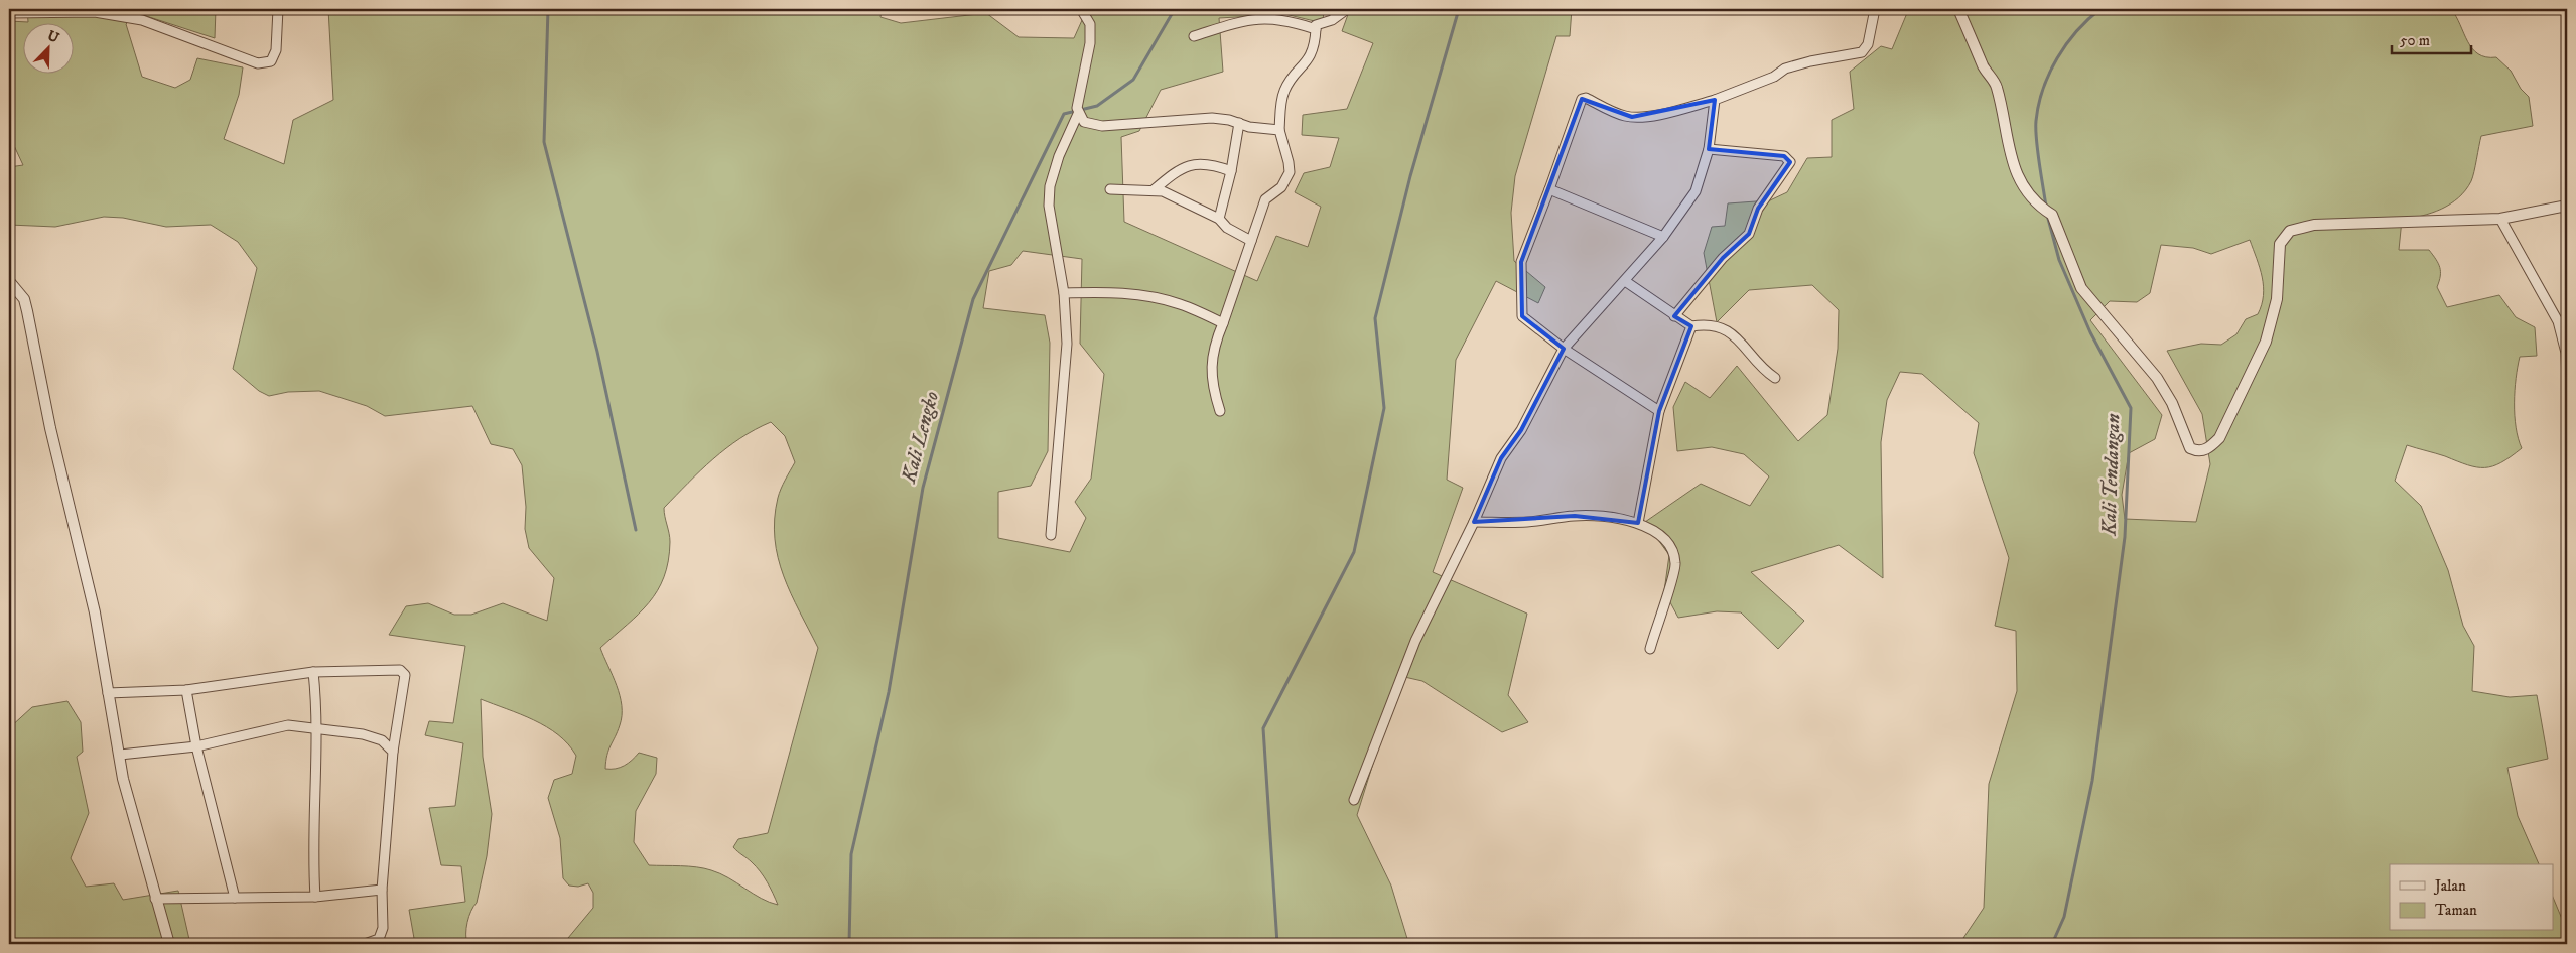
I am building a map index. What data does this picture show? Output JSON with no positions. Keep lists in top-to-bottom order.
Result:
{
  "water": ["Kali Lengko", "Kali Tendangan"],
  "legend": ["Jalan", "Taman"],
  "scale_bar": "50 m",
  "north": "top right"
}
